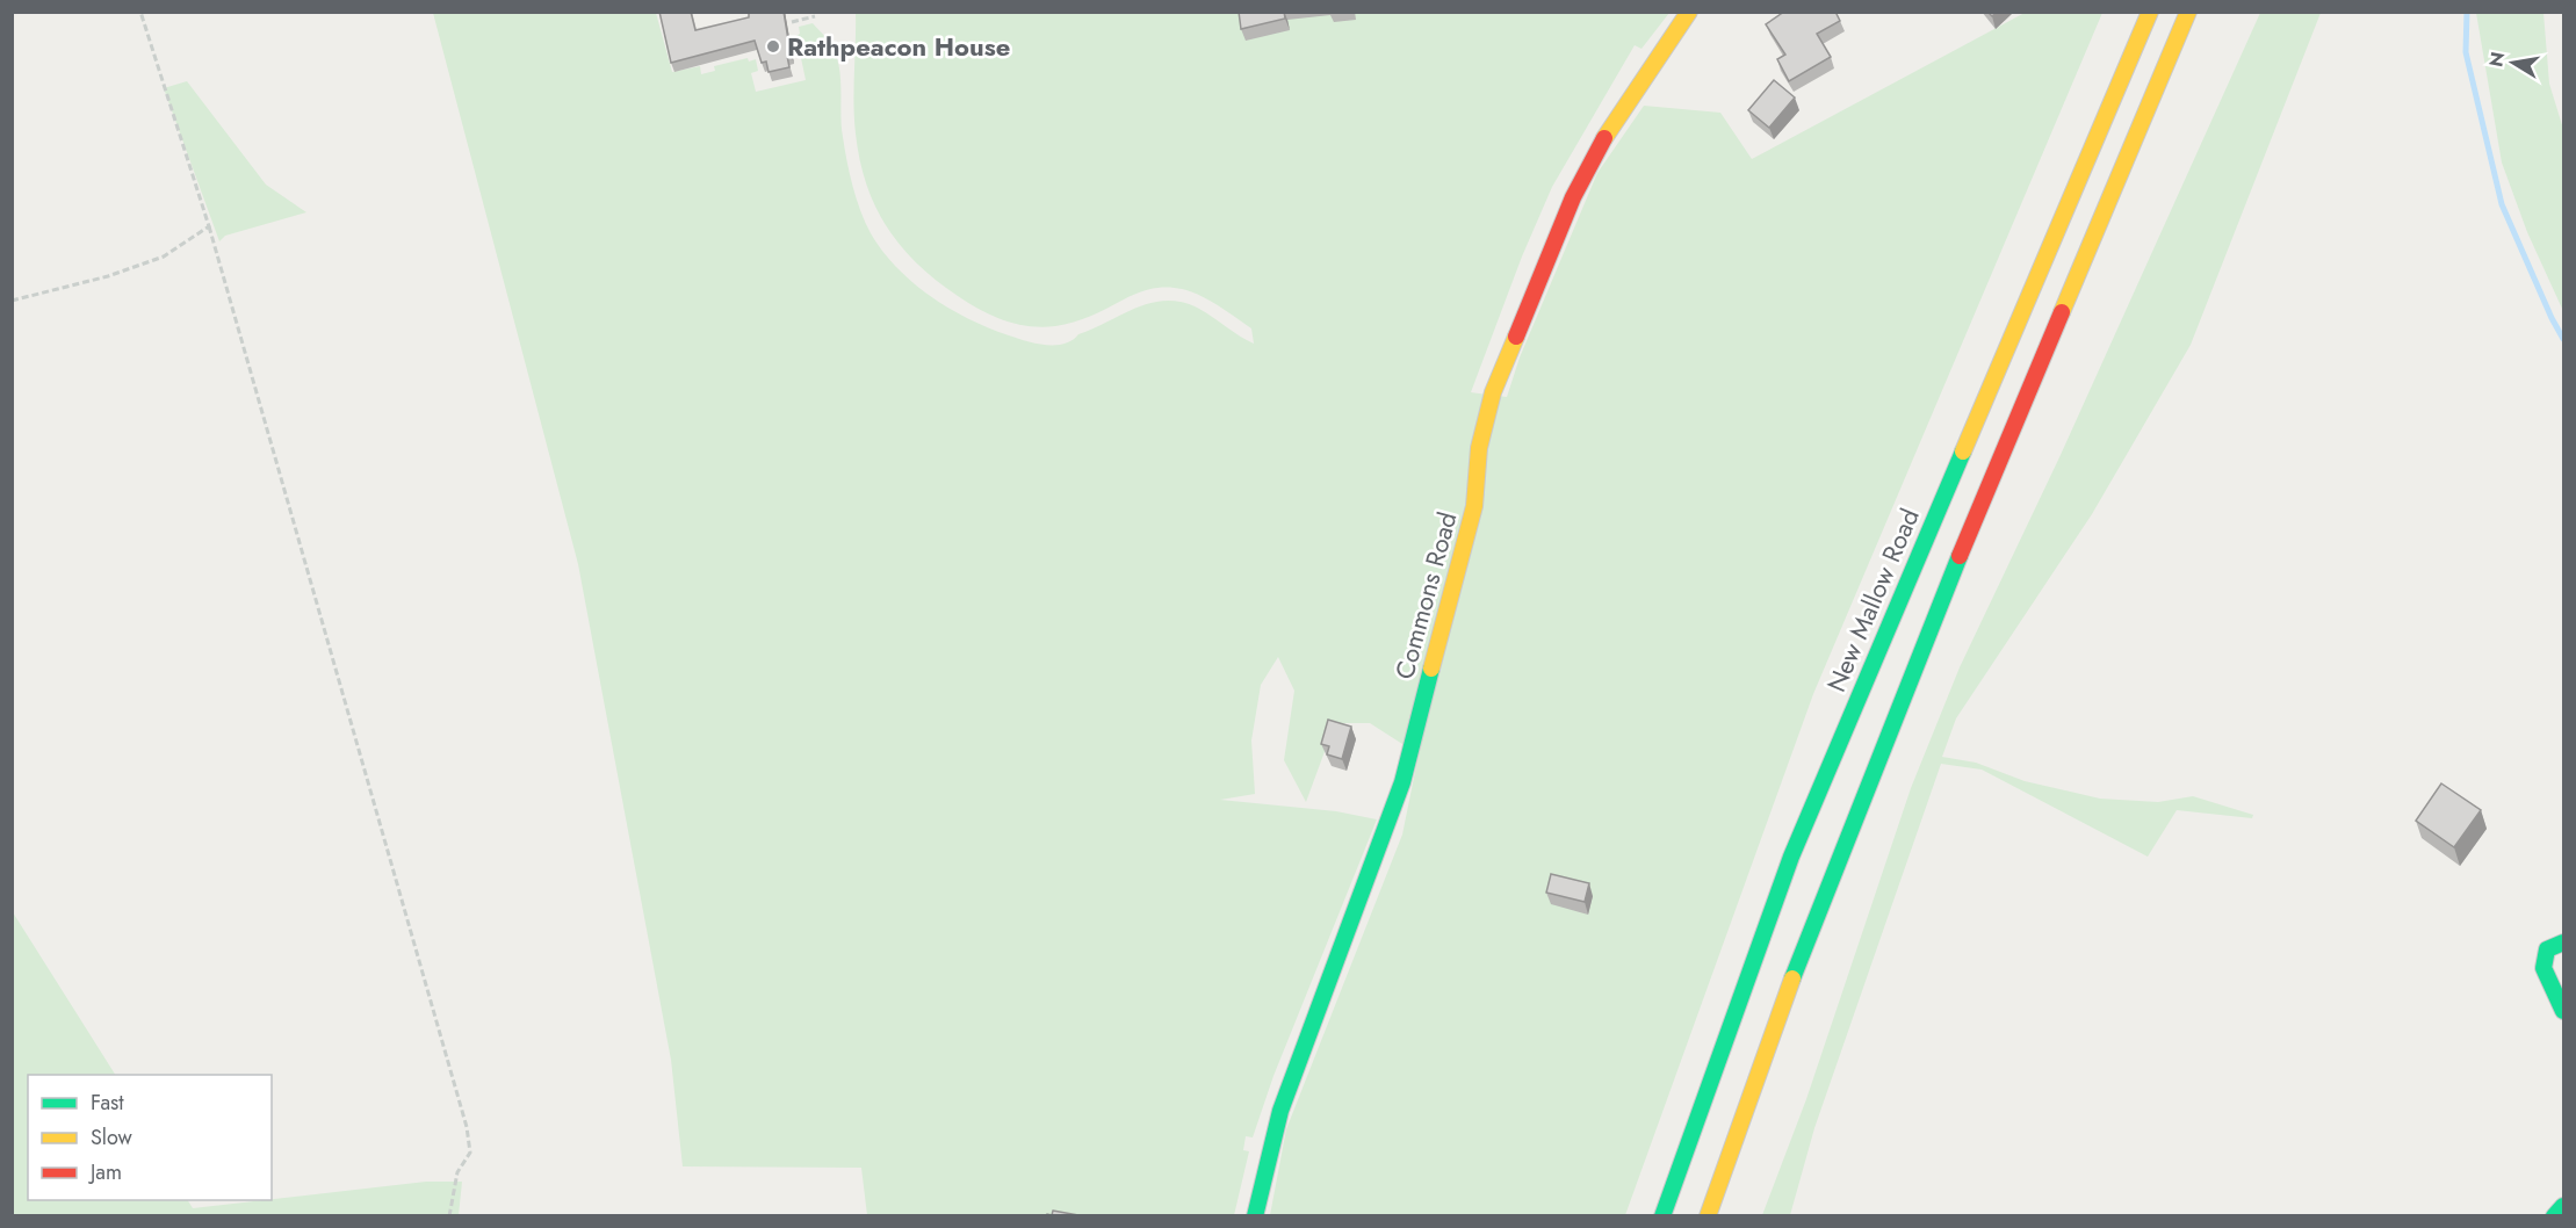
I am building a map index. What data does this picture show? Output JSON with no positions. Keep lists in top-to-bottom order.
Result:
{
  "streets": {
    "main road": ["Commons Road", "New Mallow Road"]
  },
  "places": ["Rathpeacon House"],
  "legend": ["Fast", "Slow", "Jam"],
  "north": "left"
}
